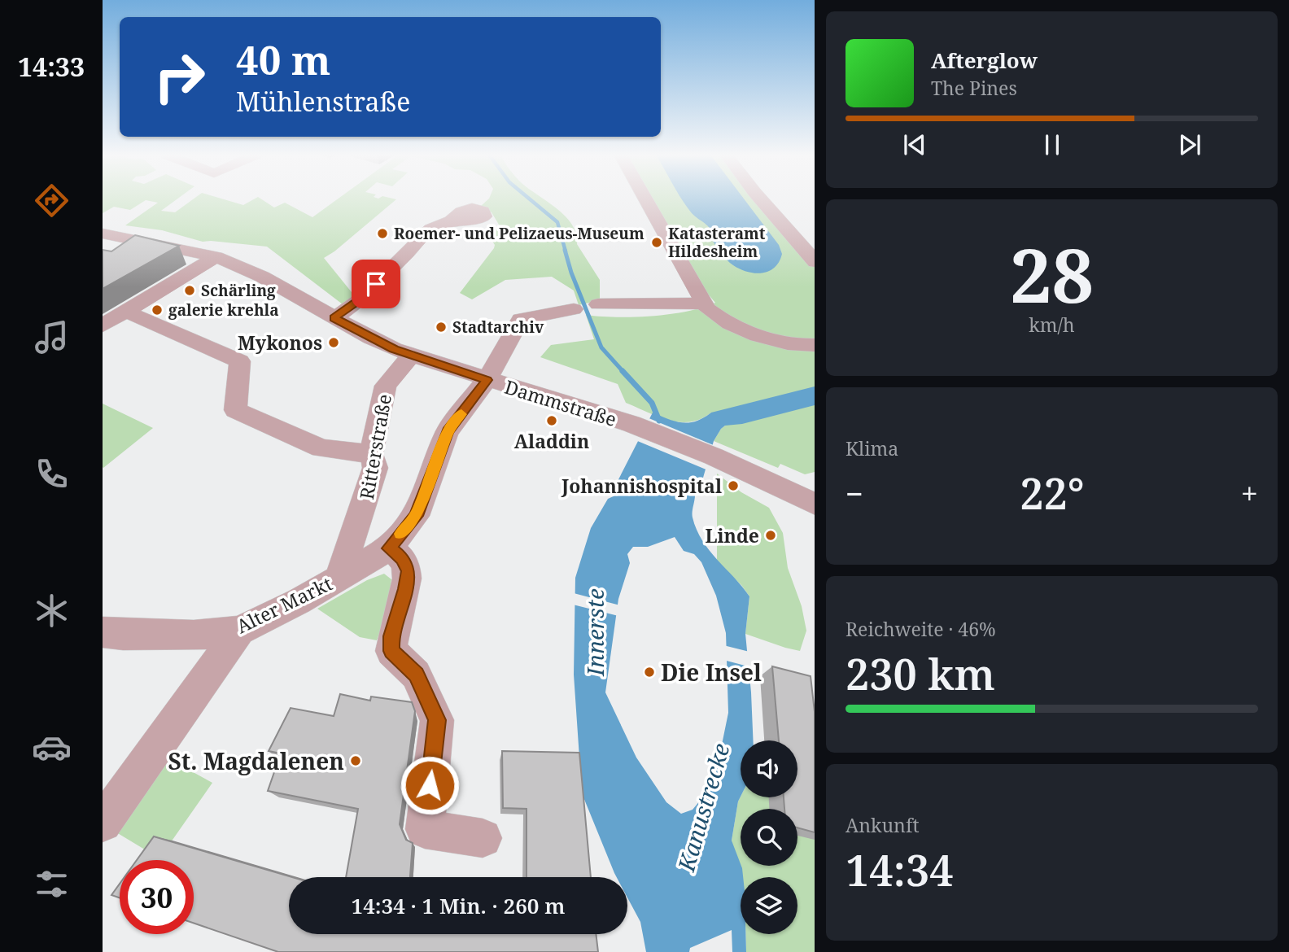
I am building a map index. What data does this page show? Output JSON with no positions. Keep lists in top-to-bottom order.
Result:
{
  "streets": {
    "street": ["Dammstraße", "Ritterstraße", "Alter Markt"]
  },
  "crossings": [
    ["Dammstraße", "Ritterstraße"],
    ["Ritterstraße", "Alter Markt"]
  ],
  "water": ["Innerste", "Kanustrecke"],
  "places": [
    "Roemer- und Pelizaeus-Museum",
    "Katasteramt Hildesheim",
    "Schärling",
    "galerie krehla",
    "Stadtarchiv",
    "Mykonos",
    "Aladdin",
    "Johannishospital",
    "Linde",
    "Die Insel",
    "St. Magdalenen"
  ],
  "page": {
    "tabs": "14:33",
    "turn": ["40 m", "Mühlenstraße"],
    "song": ["Afterglow", "The Pines"],
    "tile": [
      ["28", "km/h"],
      "Klima",
      ["Reichweite · 46%", "230 km"],
      ["Ankunft", "14:34"]
    ],
    "heat": ["−", "22°", "+"],
    "limit": "30",
    "trip": "14:34 · 1 Min. · 260 m"
  }
}
